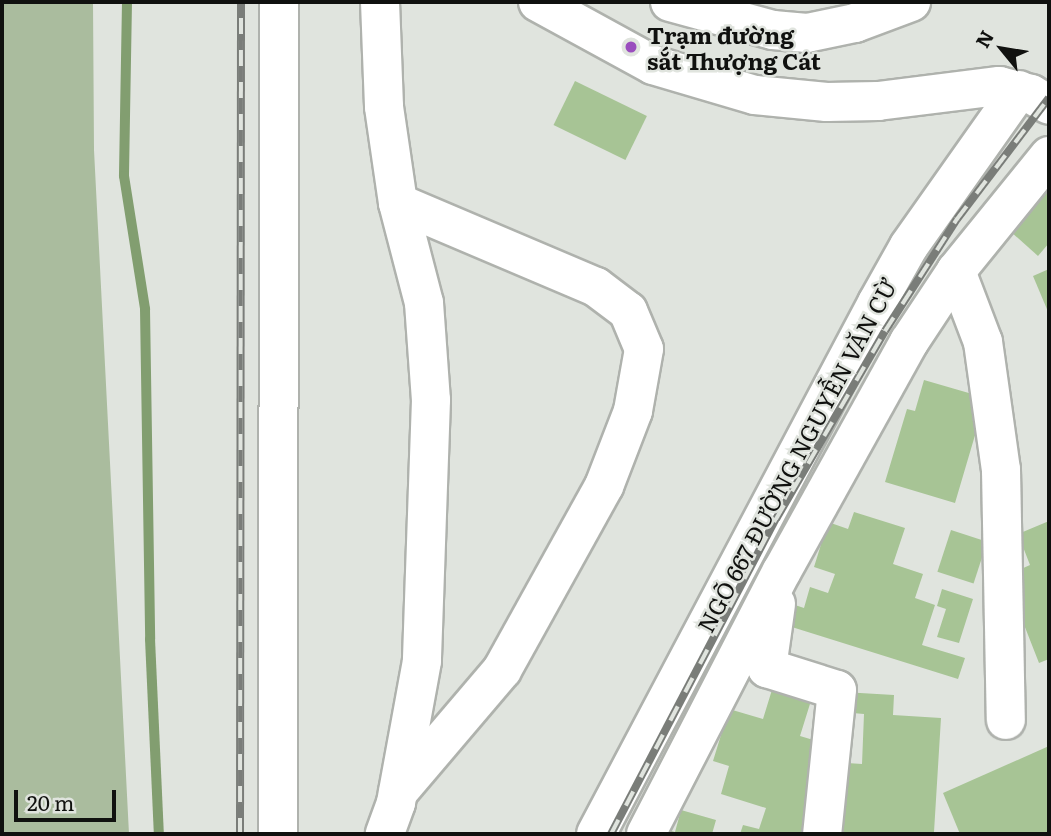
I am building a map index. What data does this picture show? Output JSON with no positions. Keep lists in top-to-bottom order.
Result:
{
  "streets": {
    "street": ["NGÕ 667 ĐƯỜNG NGUYỄN VĂN CỪ"]
  },
  "places": ["Trạm đường sắt Thượng Cát"],
  "scale_bar": "20 m",
  "north": "top left"
}
